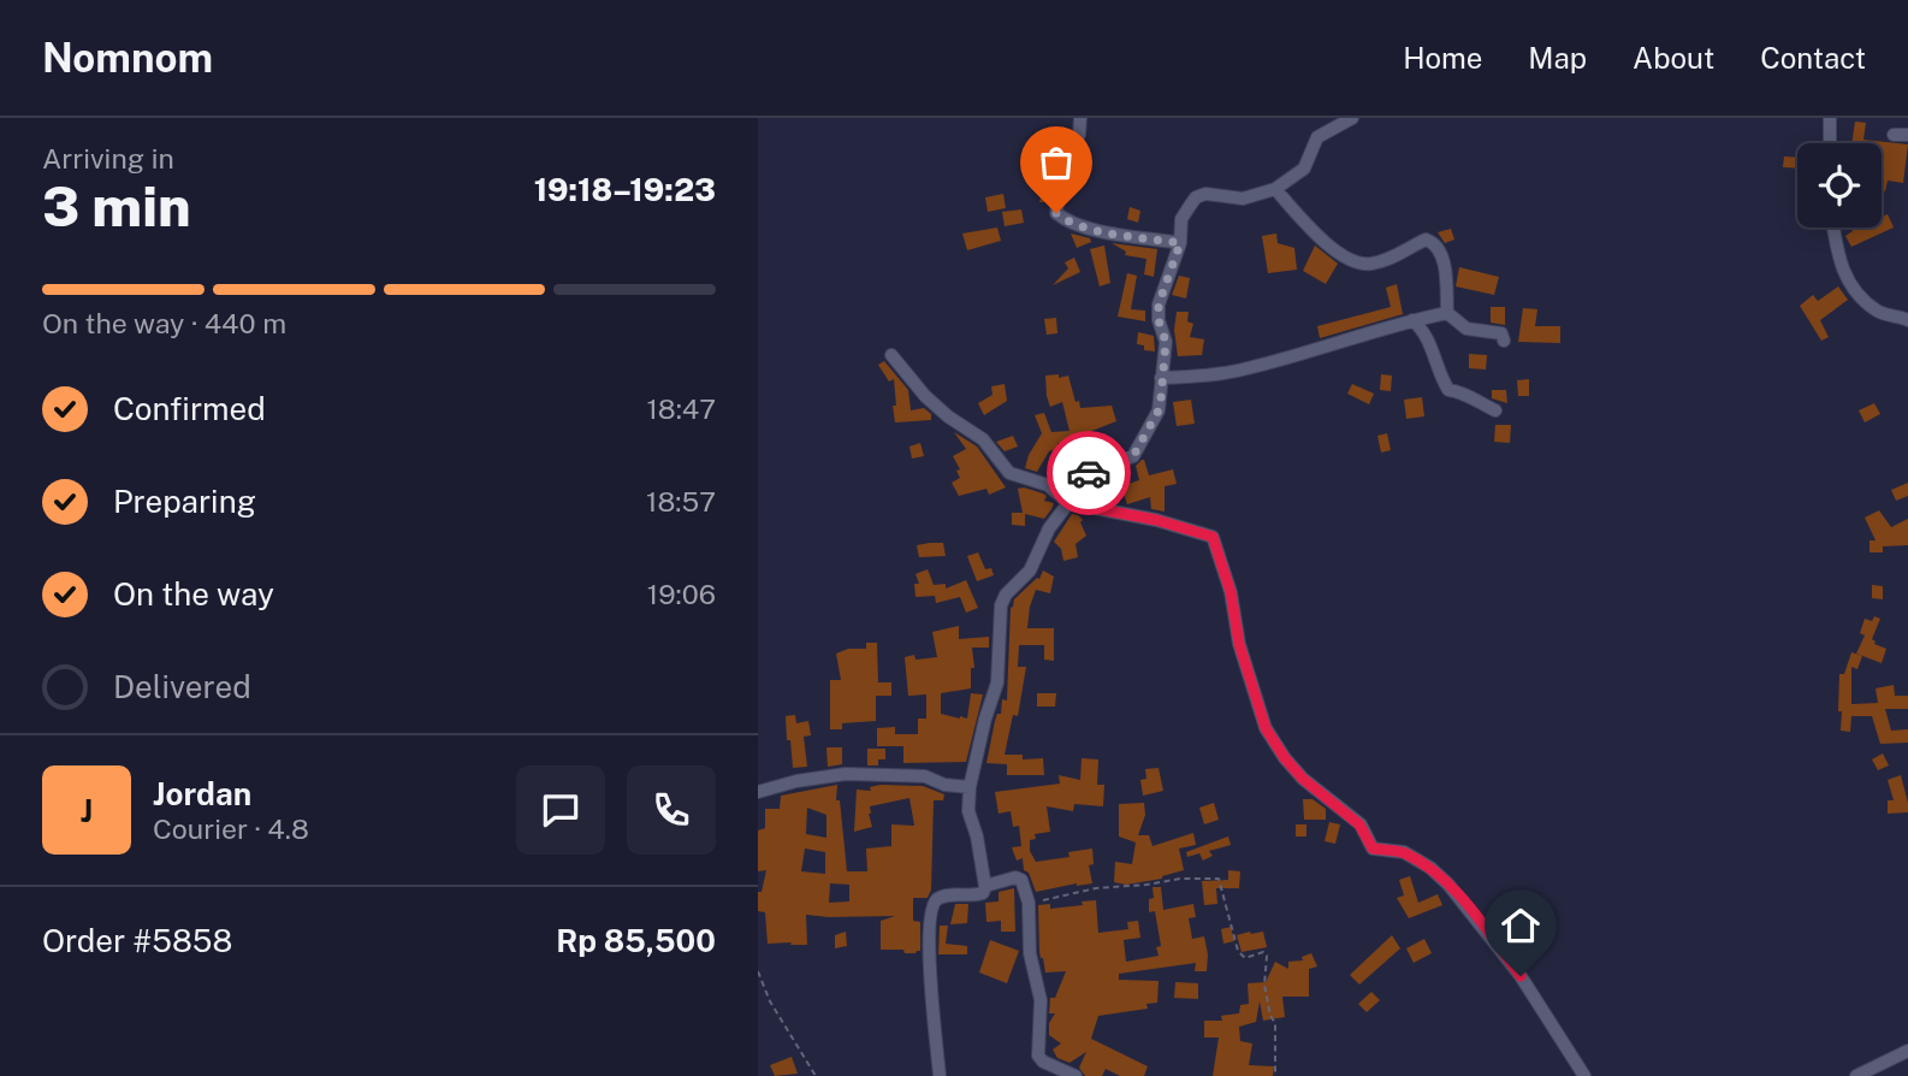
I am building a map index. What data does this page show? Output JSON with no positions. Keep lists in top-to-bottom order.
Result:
{
  "page": {
    "header": "Nomnom",
    "nav": [
      "Home",
      "Map",
      "About",
      "Contact"
    ],
    "heading": ["3 min", "Arriving in", "19:18–19:23"],
    "panel": [
      "Jordan",
      "Courier · 4.8",
      "Order #5858",
      "Rp 85,500"
    ],
    "bar": "On the way · 440 m",
    "list": [
      ["Confirmed", "18:47"],
      ["Preparing", "18:57"],
      ["On the way", "19:06"],
      "Delivered"
    ],
    "round": "J"
  }
}
